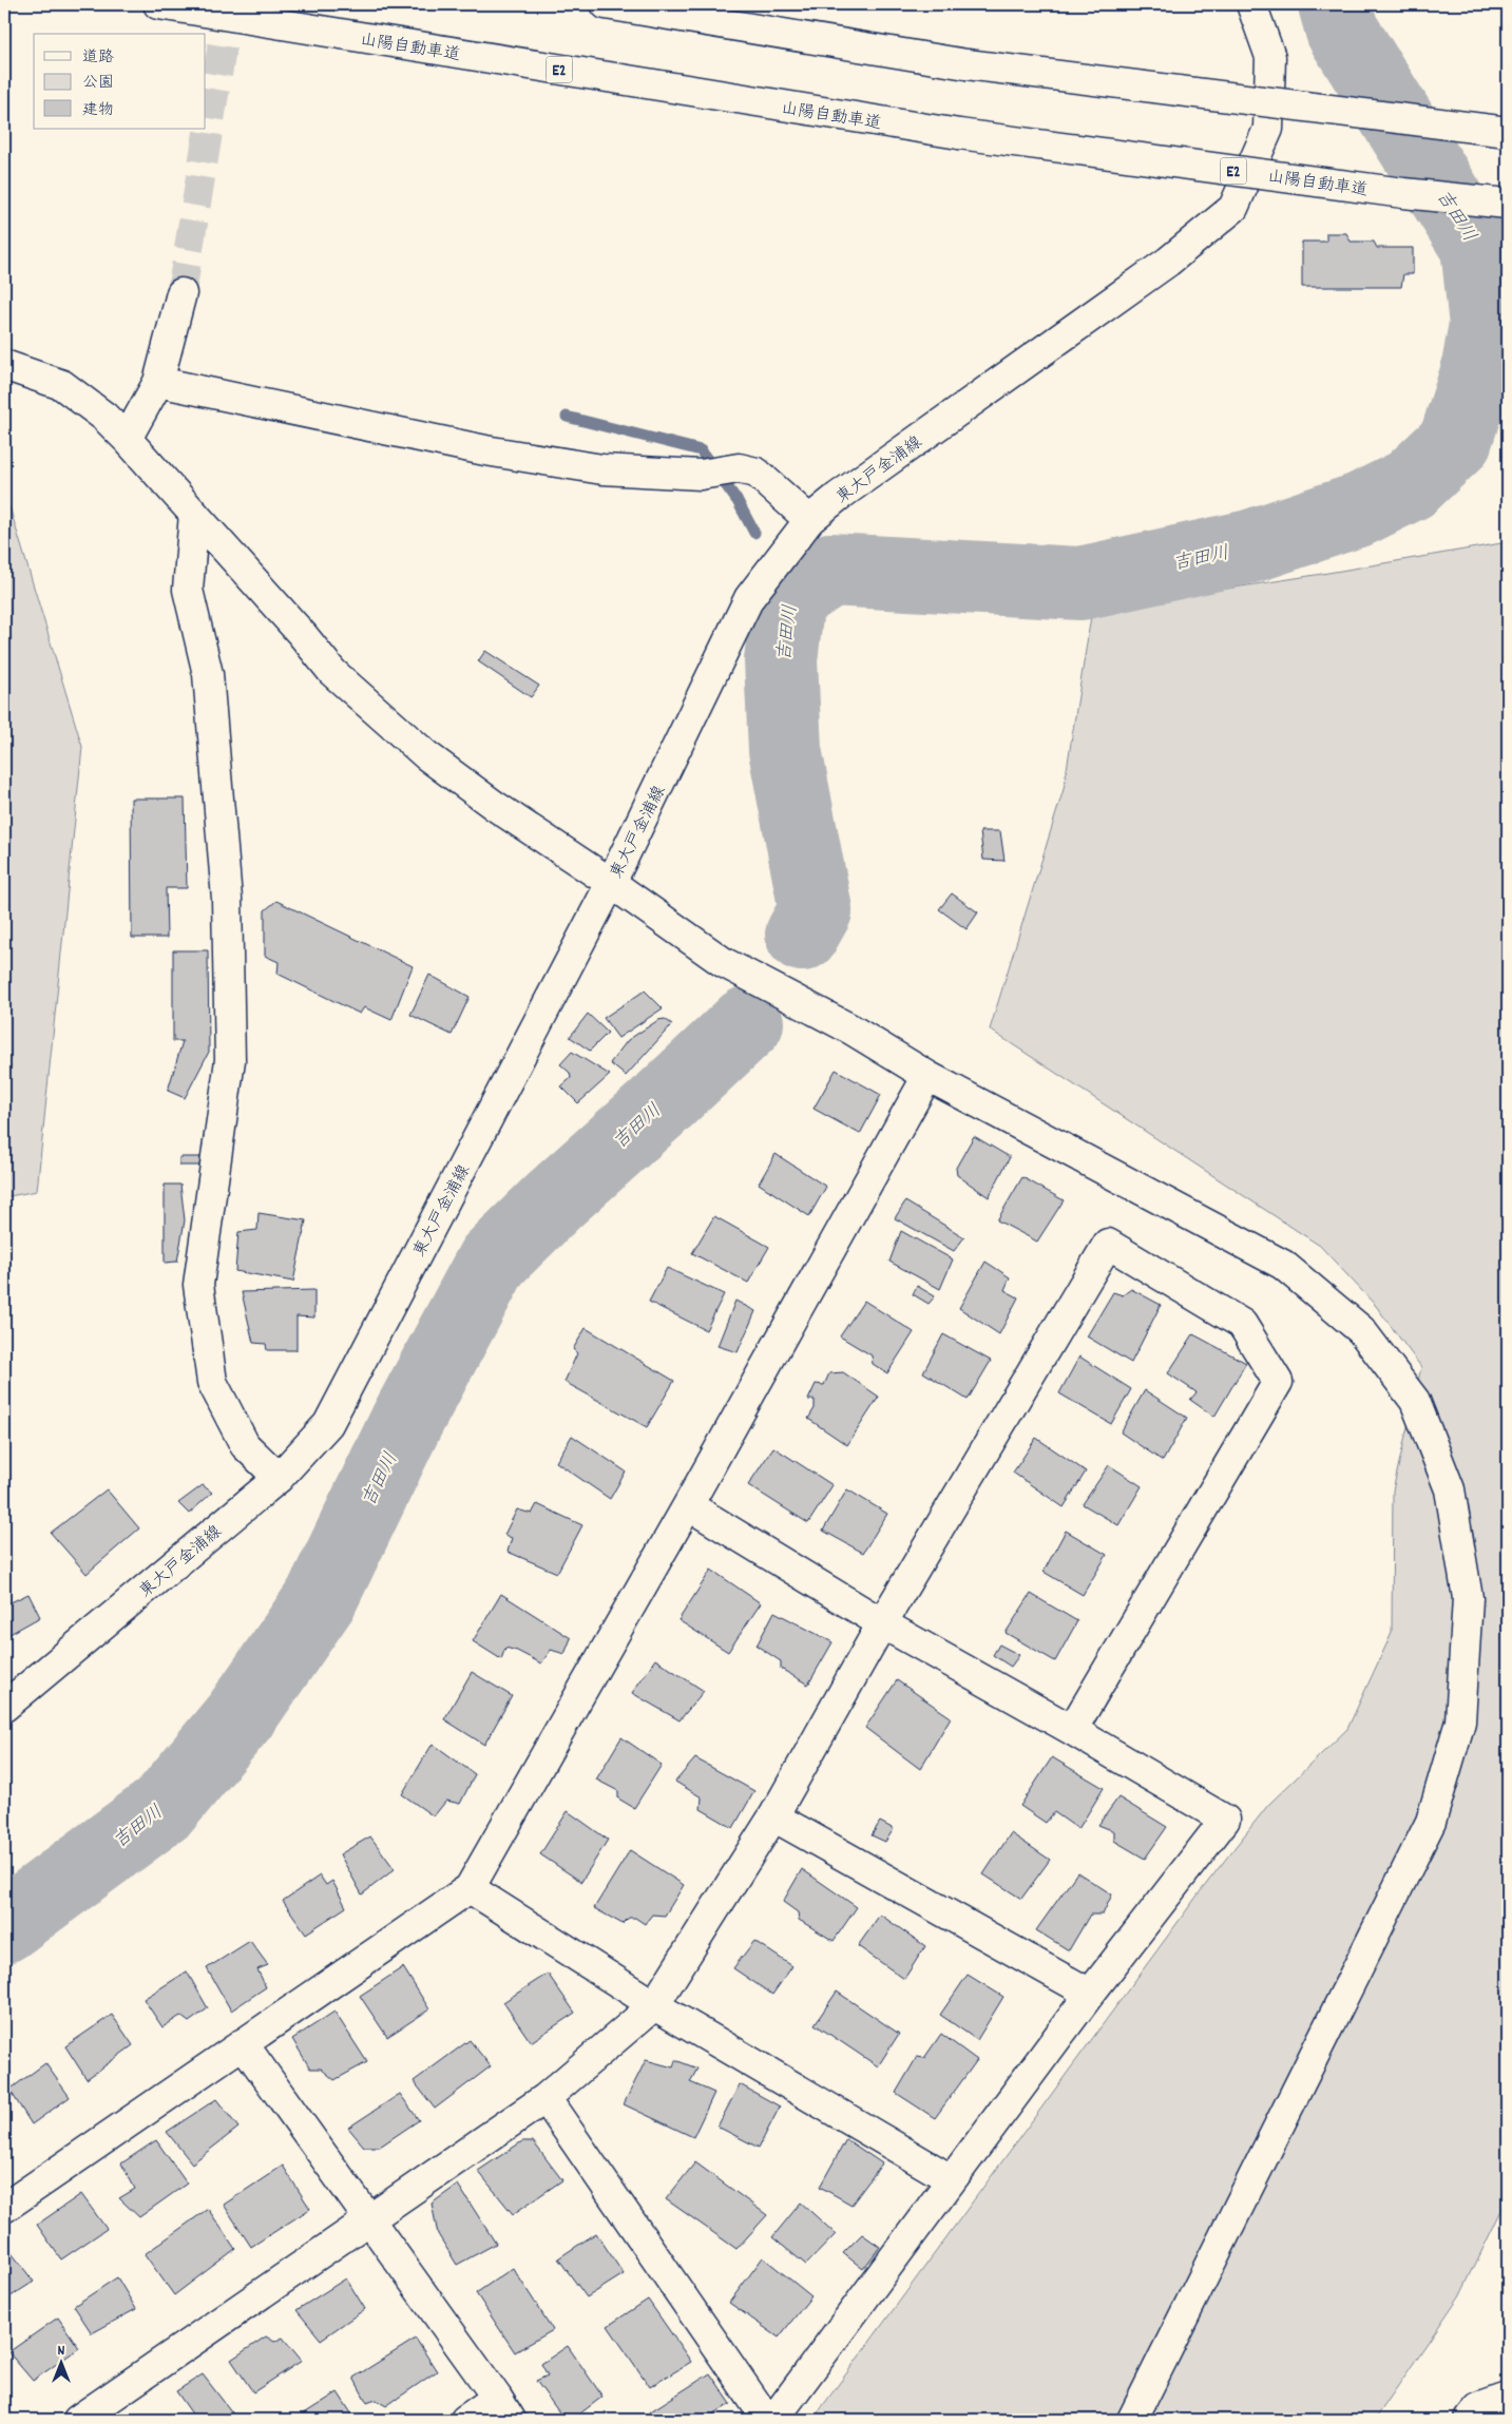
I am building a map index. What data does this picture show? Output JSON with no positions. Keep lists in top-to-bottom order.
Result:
{
  "streets": {
    "main road": ["山陽自動車道", "E2", "東大戸金浦線"]
  },
  "water": ["吉田川"],
  "legend": ["道路", "公園", "建物"],
  "north": "top"
}
